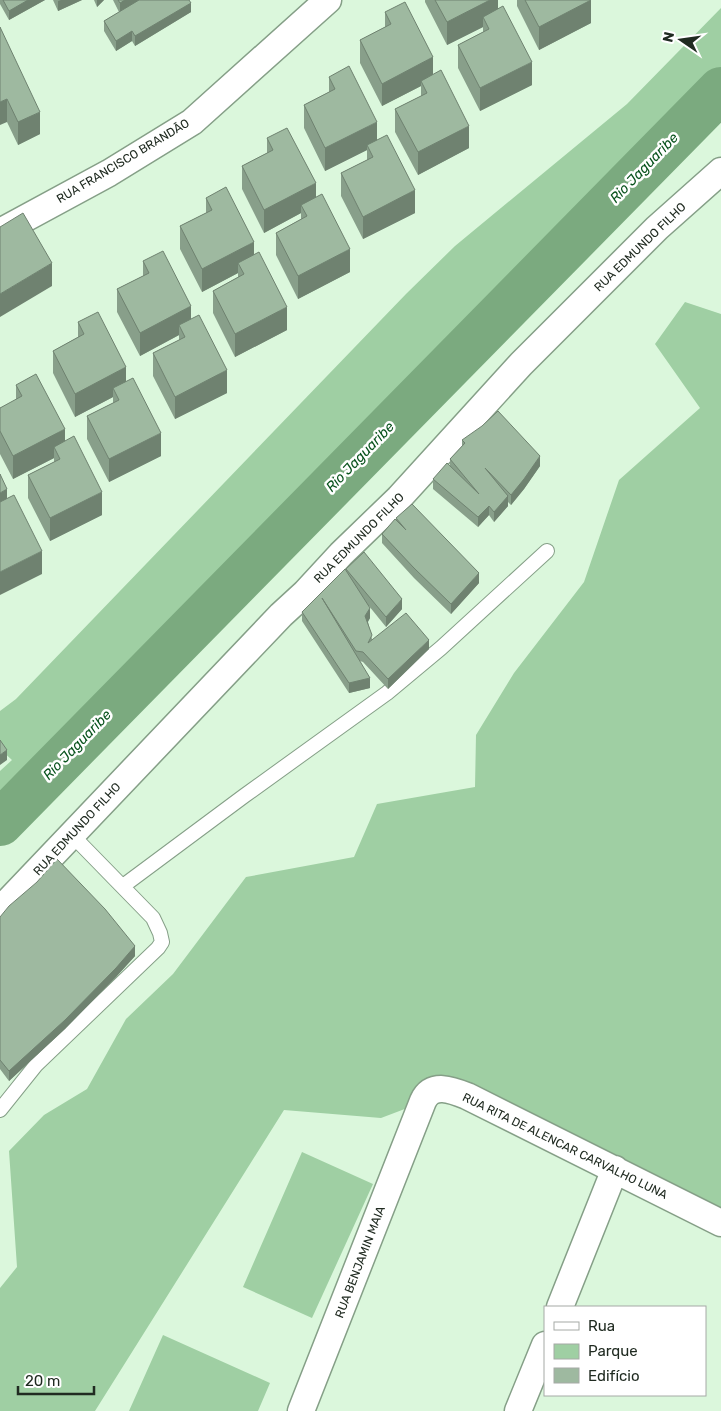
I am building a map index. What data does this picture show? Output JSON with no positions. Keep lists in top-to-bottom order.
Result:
{
  "streets": {
    "street": [
      "RUA FRANCISCO BRANDÃO",
      "RUA EDMUNDO FILHO",
      "RUA RITA DE ALENCAR CARVALHO LUNA",
      "RUA BENJAMIN MAIA"
    ]
  },
  "crossings": [
    ["RUA RITA DE ALENCAR CARVALHO LUNA", "RUA BENJAMIN MAIA"]
  ],
  "water": ["Rio Jaguaribe"],
  "legend": ["Rua", "Parque", "Edifício"],
  "scale_bar": "20 m",
  "north": "left"
}
